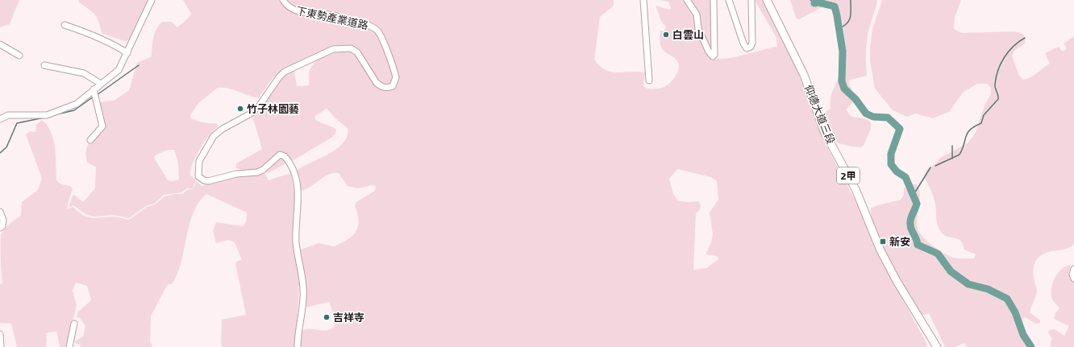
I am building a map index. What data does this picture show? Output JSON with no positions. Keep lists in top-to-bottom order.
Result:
{
  "streets": {
    "main road": ["仰德大道三段", "2甲"],
    "street": ["下東勢產業道路"]
  },
  "places": {
    "other": ["白雲山", "竹子林園藝", "吉祥寺"],
    "transit": ["新安"]
  }
}
